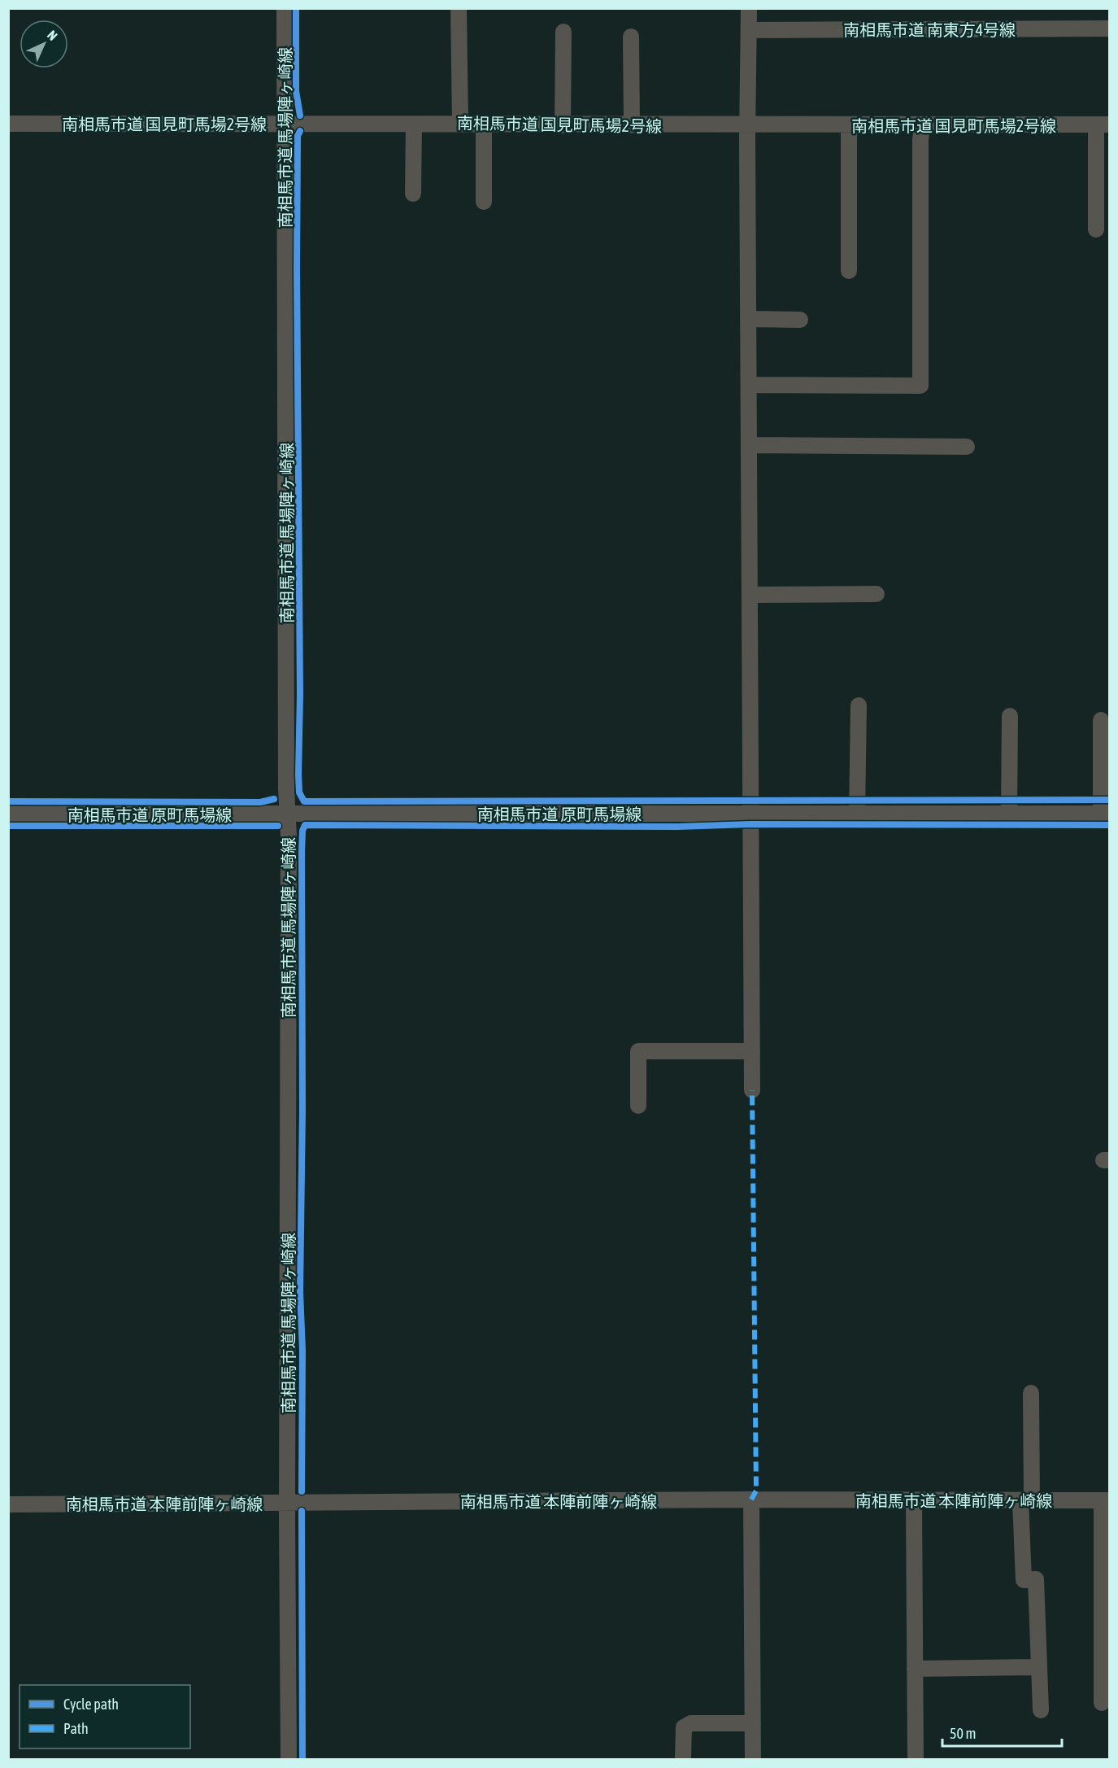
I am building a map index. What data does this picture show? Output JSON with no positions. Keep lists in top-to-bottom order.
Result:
{
  "streets": {
    "street": [
      "南相馬市道 南東方4号線",
      "南相馬市道 国見町馬場2号線",
      "南相馬市道 馬場陣ヶ崎線",
      "南相馬市道 原町馬場線",
      "南相馬市道 本陣前陣ヶ崎線"
    ]
  },
  "crossings": [
    ["南相馬市道 国見町馬場2号線", "南相馬市道 馬場陣ヶ崎線"],
    ["南相馬市道 馬場陣ヶ崎線", "南相馬市道 原町馬場線"],
    ["南相馬市道 馬場陣ヶ崎線", "南相馬市道 本陣前陣ヶ崎線"]
  ],
  "legend": ["Cycle path", "Path"],
  "scale_bar": "50 m",
  "north": "top right"
}
